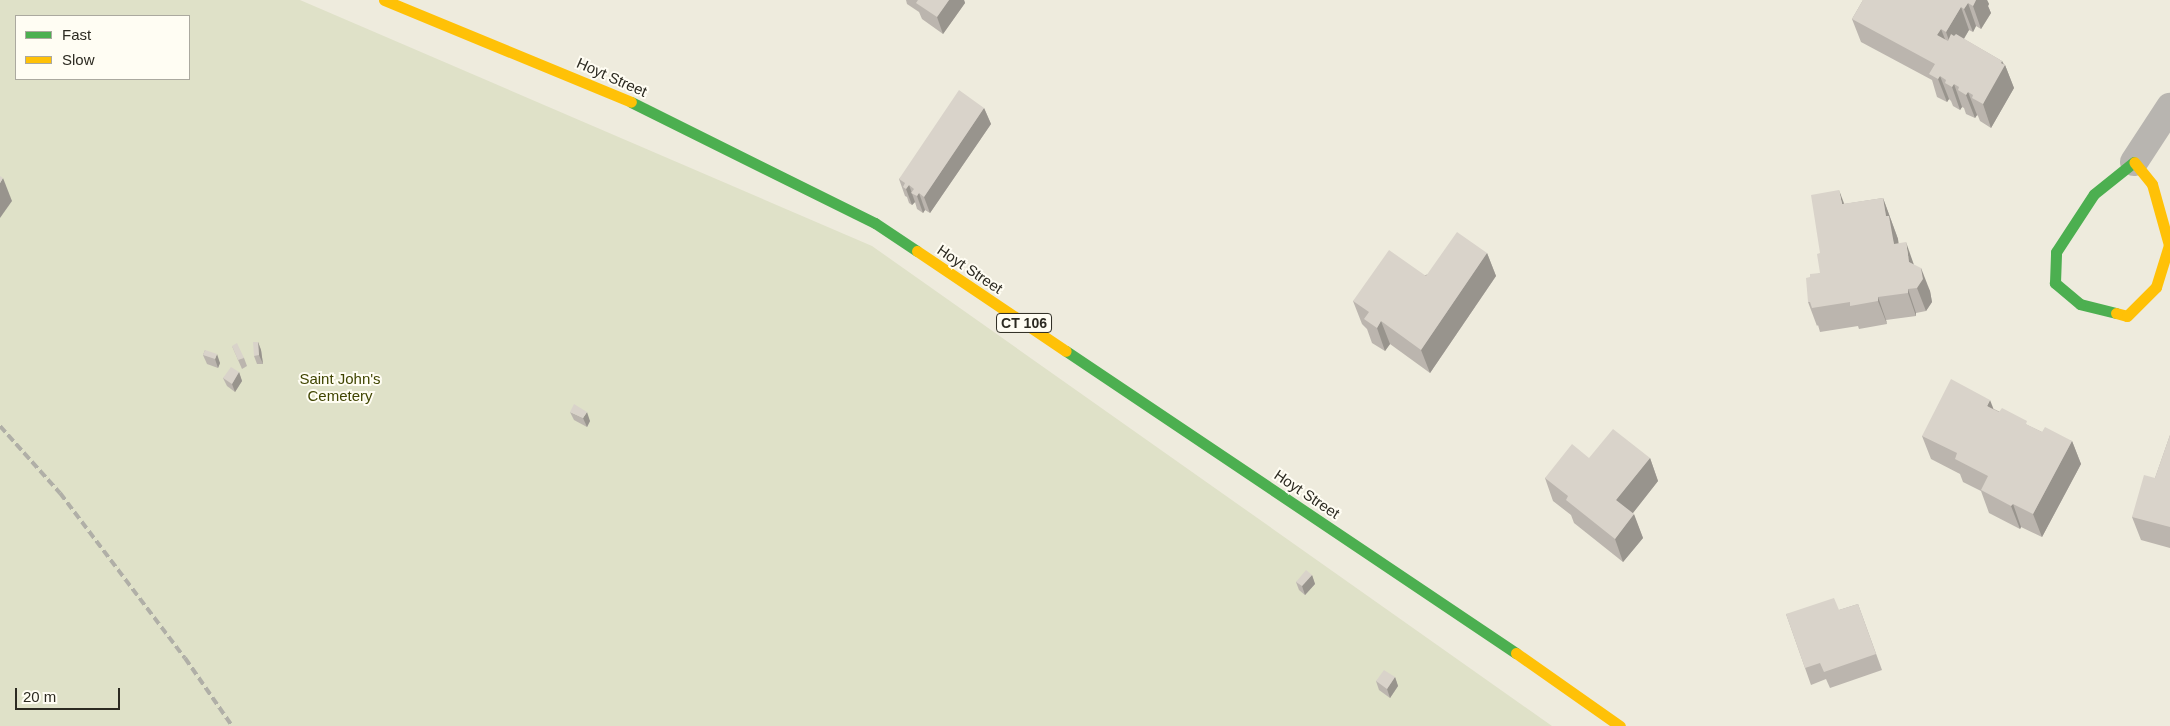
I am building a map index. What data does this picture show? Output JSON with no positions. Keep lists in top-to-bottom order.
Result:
{
  "streets": {
    "main road": ["Hoyt Street", "CT 106"]
  },
  "parks": ["Saint John's Cemetery"],
  "legend": ["Fast", "Slow"],
  "scale_bar": "20 m"
}
